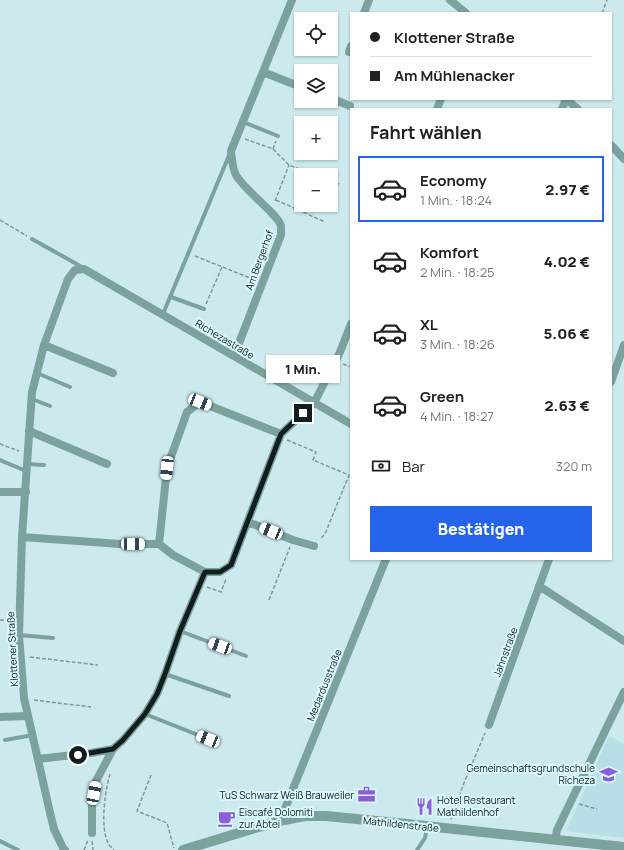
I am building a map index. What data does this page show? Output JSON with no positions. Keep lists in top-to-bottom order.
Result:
{
  "streets": {
    "street": [
      "Am Bergerhof",
      "Richezastraße",
      "Klottener Straße",
      "Jahnstraße",
      "Medardusstraße",
      "Mathildenstraße"
    ]
  },
  "crossings": [
    ["Am Bergerhof", "Richezastraße"],
    ["Richezastraße", "Klottener Straße"],
    ["Medardusstraße", "Mathildenstraße"]
  ],
  "places": {
    "school or university": ["Gemeinschaftsgrundschule Richeza"],
    "office": ["TuS Schwarz Weiß Brauweiler"],
    "restaurant": ["Hotel Restaurant Mathildenhof"],
    "cafe": ["Eiscafé Dolomiti zur Abtei"]
  },
  "page": {
    "map_buttons": ["+", "−"],
    "banner": ["Klottener Straße", "Am Mühlenacker"],
    "heading": "Fahrt wählen",
    "list": [
      {
        "name": "Economy",
        "note": "1 Min. · 18:24",
        "value": "2.97 €"
      },
      {
        "name": "Komfort",
        "note": "2 Min. · 18:25",
        "value": "4.02 €"
      },
      {
        "name": "XL",
        "note": "3 Min. · 18:26",
        "value": "5.06 €"
      },
      {
        "name": "Green",
        "note": "4 Min. · 18:27",
        "value": "2.63 €"
      }
    ],
    "bubble": "1 Min.",
    "pay": ["Bar", "320 m"],
    "buttons": "Bestätigen"
  }
}
